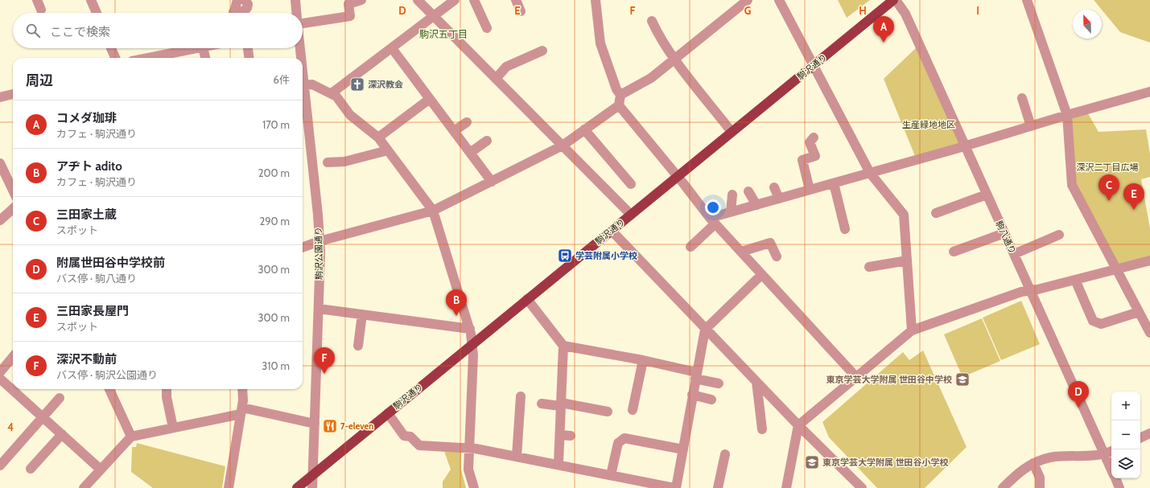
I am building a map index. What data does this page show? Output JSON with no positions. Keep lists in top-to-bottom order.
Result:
{
  "streets": {
    "main road": ["駒沢通り"],
    "street": ["駒八通り", "駒沢公園通り"]
  },
  "crossings": [
    ["駒沢通り", "駒八通り"],
    ["駒沢通り", "駒沢公園通り"]
  ],
  "districts": ["駒沢五丁目"],
  "parks": ["生産緑地地区", "深沢二丁目広場"],
  "places": {
    "church": ["深沢教会"],
    "bus stop": ["学芸附属小学校"],
    "school or university": ["東京学芸大学附属 世田谷中学校", "東京学芸大学附属 世田谷小学校"],
    "restaurant": ["7-eleven"]
  },
  "north": "top",
  "page": {
    "search": "ここで検索",
    "pins": [
      "A",
      "C",
      "E",
      "B",
      "F",
      "D"
    ],
    "heading": ["周辺", "6件"],
    "list": [
      {
        "mark": "A",
        "name": "コメダ珈琲",
        "note": "カフェ · 駒沢通り",
        "value": "170 m"
      },
      {
        "mark": "B",
        "name": "アヂト adito",
        "note": "カフェ · 駒沢通り",
        "value": "200 m"
      },
      {
        "mark": "C",
        "name": "三田家土蔵",
        "note": "スポット",
        "value": "290 m"
      },
      {
        "mark": "D",
        "name": "附属世田谷中学校前",
        "note": "バス停 · 駒八通り",
        "value": "300 m"
      },
      {
        "mark": "E",
        "name": "三田家長屋門",
        "note": "スポット",
        "value": "300 m"
      },
      {
        "mark": "F",
        "name": "深沢不動前",
        "note": "バス停 · 駒沢公園通り",
        "value": "310 m"
      }
    ],
    "map_buttons": ["+", "−"]
  },
  "grid": {
    "columns": [
      "D",
      "E",
      "F",
      "G",
      "H",
      "I"
    ],
    "rows": ["4"]
  }
}
